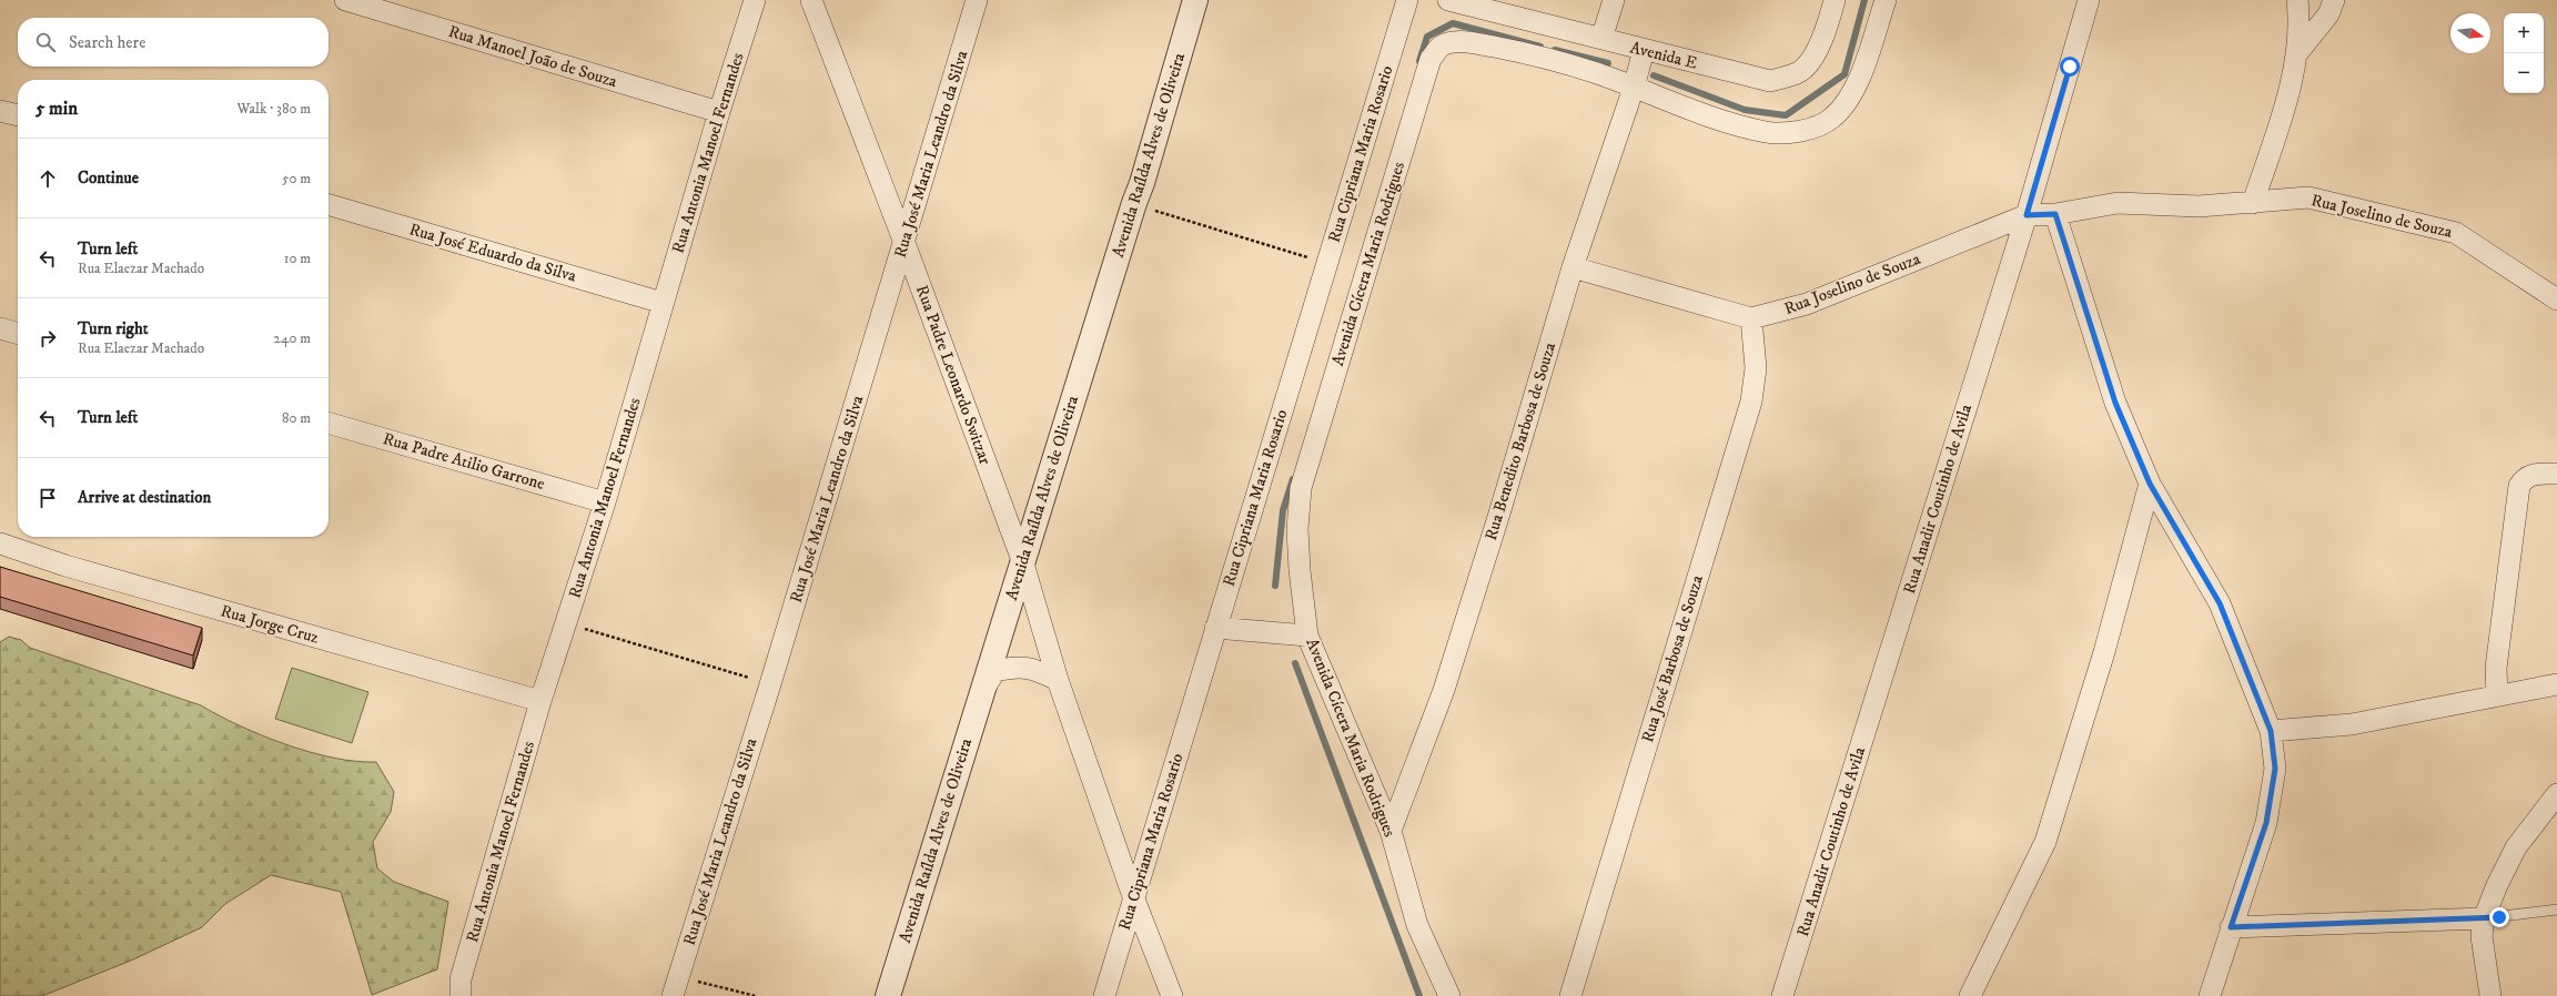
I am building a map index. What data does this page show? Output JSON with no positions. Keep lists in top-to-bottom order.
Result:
{
  "streets": {
    "street": [
      "Avenida E",
      "Rua Manoel João de Souza",
      "Rua Antonia Manoel Fernandes",
      "Rua José Maria Leandro da Silva",
      "Rua Cipriana Maria Rosario",
      "Avenida Raílda Alves de Oliveira",
      "Rua Joselino de Souza",
      "Rua José Eduardo da Silva",
      "Avenida Cícera Maria Rodrigues",
      "Rua Padre Leonardo Switzar",
      "Rua Benedito Barbosa de Souza",
      "Rua Padre Atilio Garrone",
      "Rua Anadir Coutinho de Avila",
      "Rua Jorge Cruz",
      "Rua José Barbosa de Souza"
    ]
  },
  "crossings": [
    ["Avenida E", "Rua Benedito Barbosa de Souza"],
    ["Rua Manoel João de Souza", "Rua Antonia Manoel Fernandes"],
    ["Rua Antonia Manoel Fernandes", "Rua José Eduardo da Silva"],
    ["Rua Antonia Manoel Fernandes", "Rua Padre Atilio Garrone"],
    ["Rua Antonia Manoel Fernandes", "Rua Jorge Cruz"],
    ["Rua José Maria Leandro da Silva", "Rua Padre Leonardo Switzar"],
    ["Rua Cipriana Maria Rosario", "Rua Padre Leonardo Switzar"],
    ["Avenida Raílda Alves de Oliveira", "Rua Padre Leonardo Switzar"],
    ["Rua Joselino de Souza", "Rua Anadir Coutinho de Avila"],
    ["Rua Joselino de Souza", "Rua José Barbosa de Souza"],
    ["Avenida Cícera Maria Rodrigues", "Rua Benedito Barbosa de Souza"]
  ],
  "north": "right",
  "page": {
    "map_buttons": ["+", "−"],
    "search": "Search here",
    "heading": ["5 min", "Walk · 380 m"],
    "list": [
      ["Continue", "50 m"],
      ["Turn left", "Rua Elaezar Machado", "10 m"],
      ["Turn right", "Rua Elaezar Machado", "240 m"],
      ["Turn left", "80 m"],
      "Arrive at destination"
    ]
  }
}
